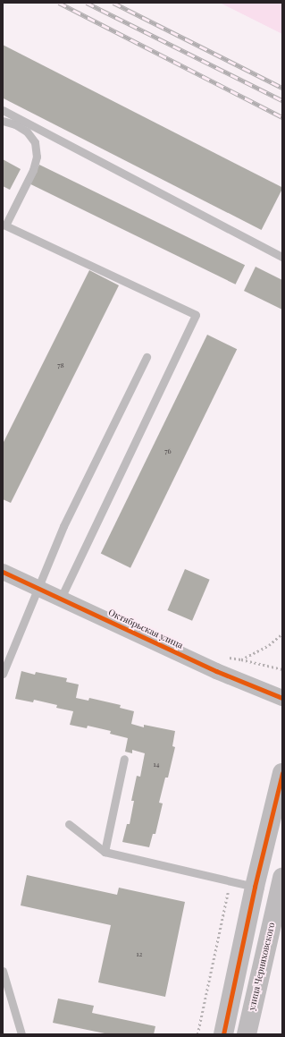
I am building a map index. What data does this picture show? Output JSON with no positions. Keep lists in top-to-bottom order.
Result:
{
  "streets": {
    "street": ["Октябрьская улица", "улица Черняховского"]
  },
  "house_numbers": [
    "78",
    "76",
    "14",
    "12"
  ]
}
